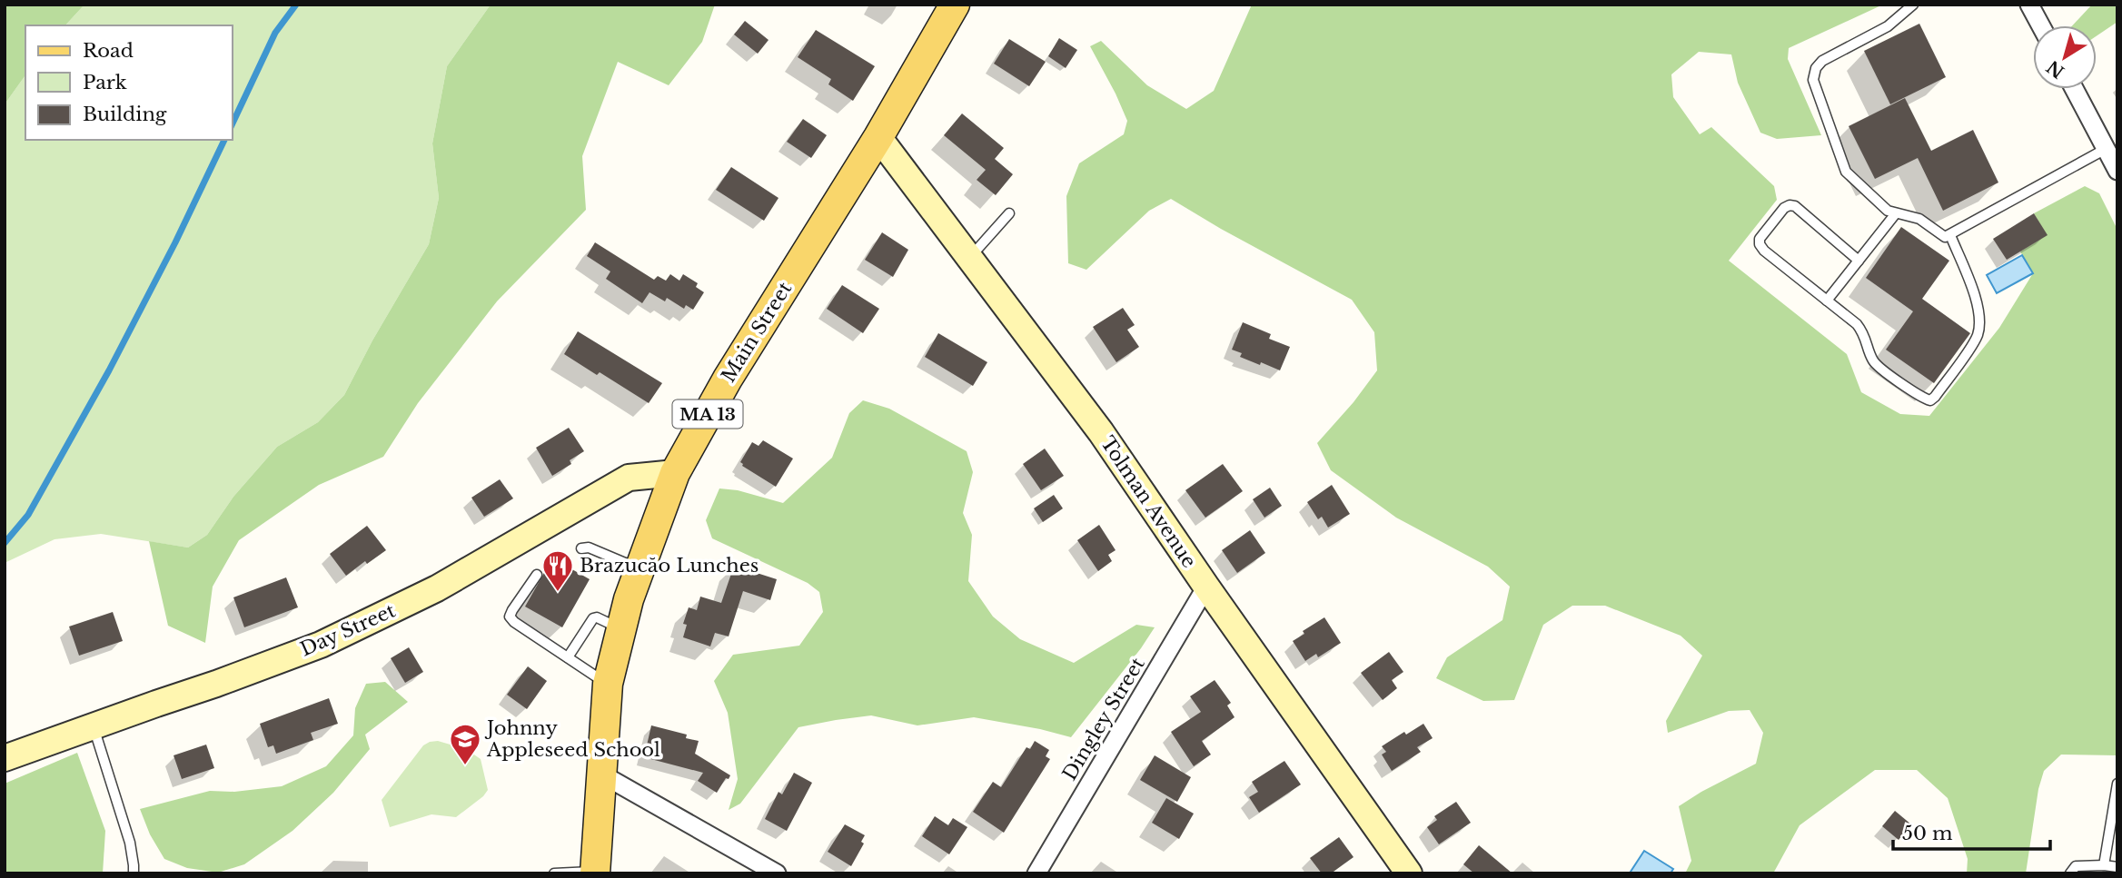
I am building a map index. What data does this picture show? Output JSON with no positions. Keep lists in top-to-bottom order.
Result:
{
  "streets": {
    "main road": ["Main Street", "MA 13"],
    "street": ["Tolman Avenue", "Day Street", "Dingley Street"]
  },
  "crossings": [
    ["Main Street", "Tolman Avenue"],
    ["Main Street", "Day Street"],
    ["Tolman Avenue", "Dingley Street"]
  ],
  "places": {
    "restaurant": ["Brazucăo Lunches"],
    "school or university": ["Johnny Appleseed School"]
  },
  "legend": ["Road", "Park", "Building"],
  "scale_bar": "50 m",
  "north": "bottom left"
}
